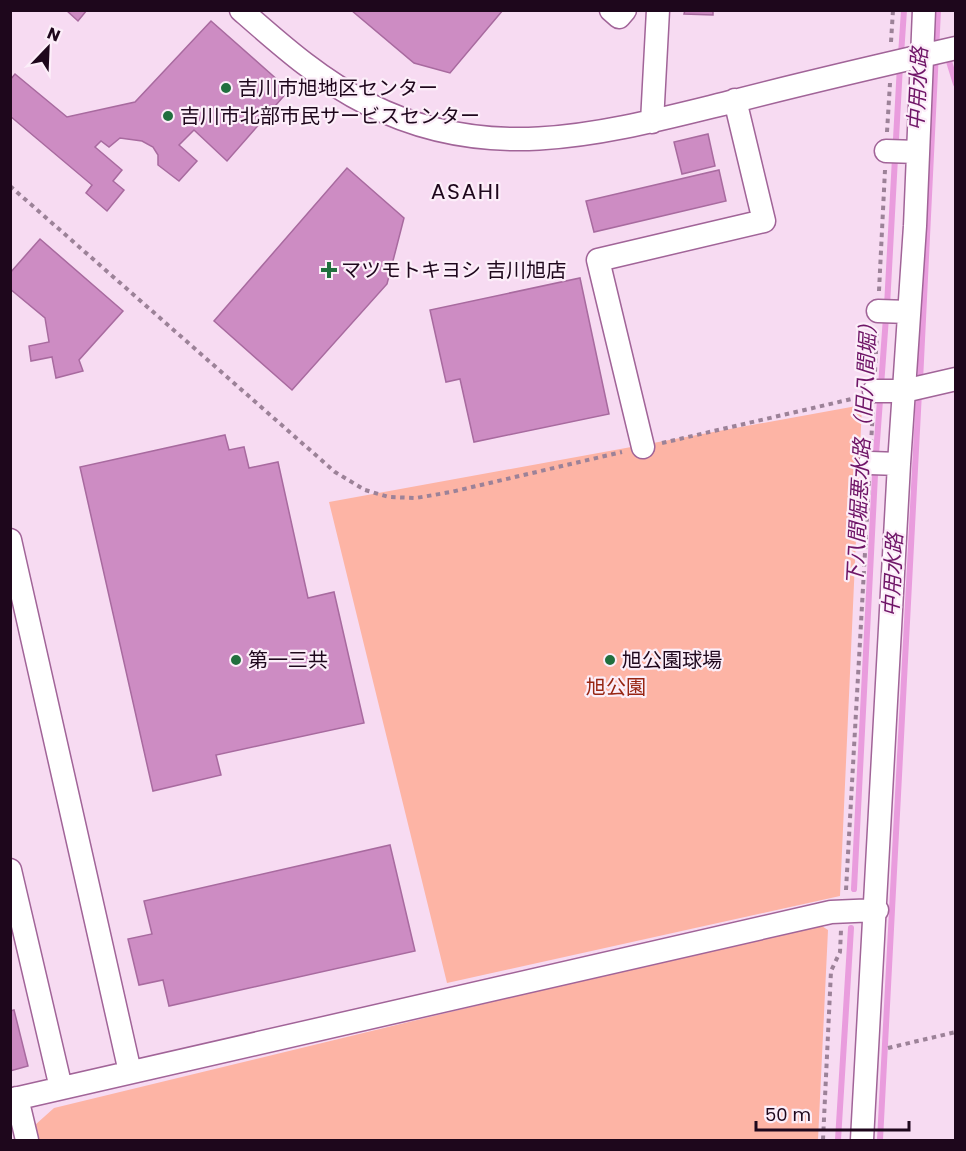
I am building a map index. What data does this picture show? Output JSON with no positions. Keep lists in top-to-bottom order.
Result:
{
  "districts": ["ASAHI"],
  "water": ["中用水路", "下八間堀悪水路（旧八間堀）"],
  "parks": ["旭公園"],
  "places": {
    "other": [
      "吉川市旭地区センター",
      "吉川市北部市民サービスセンター",
      "第一三共",
      "旭公園球場"
    ],
    "health": ["マツモトキヨシ 吉川旭店"]
  },
  "scale_bar": "50 m",
  "north": "top right"
}
